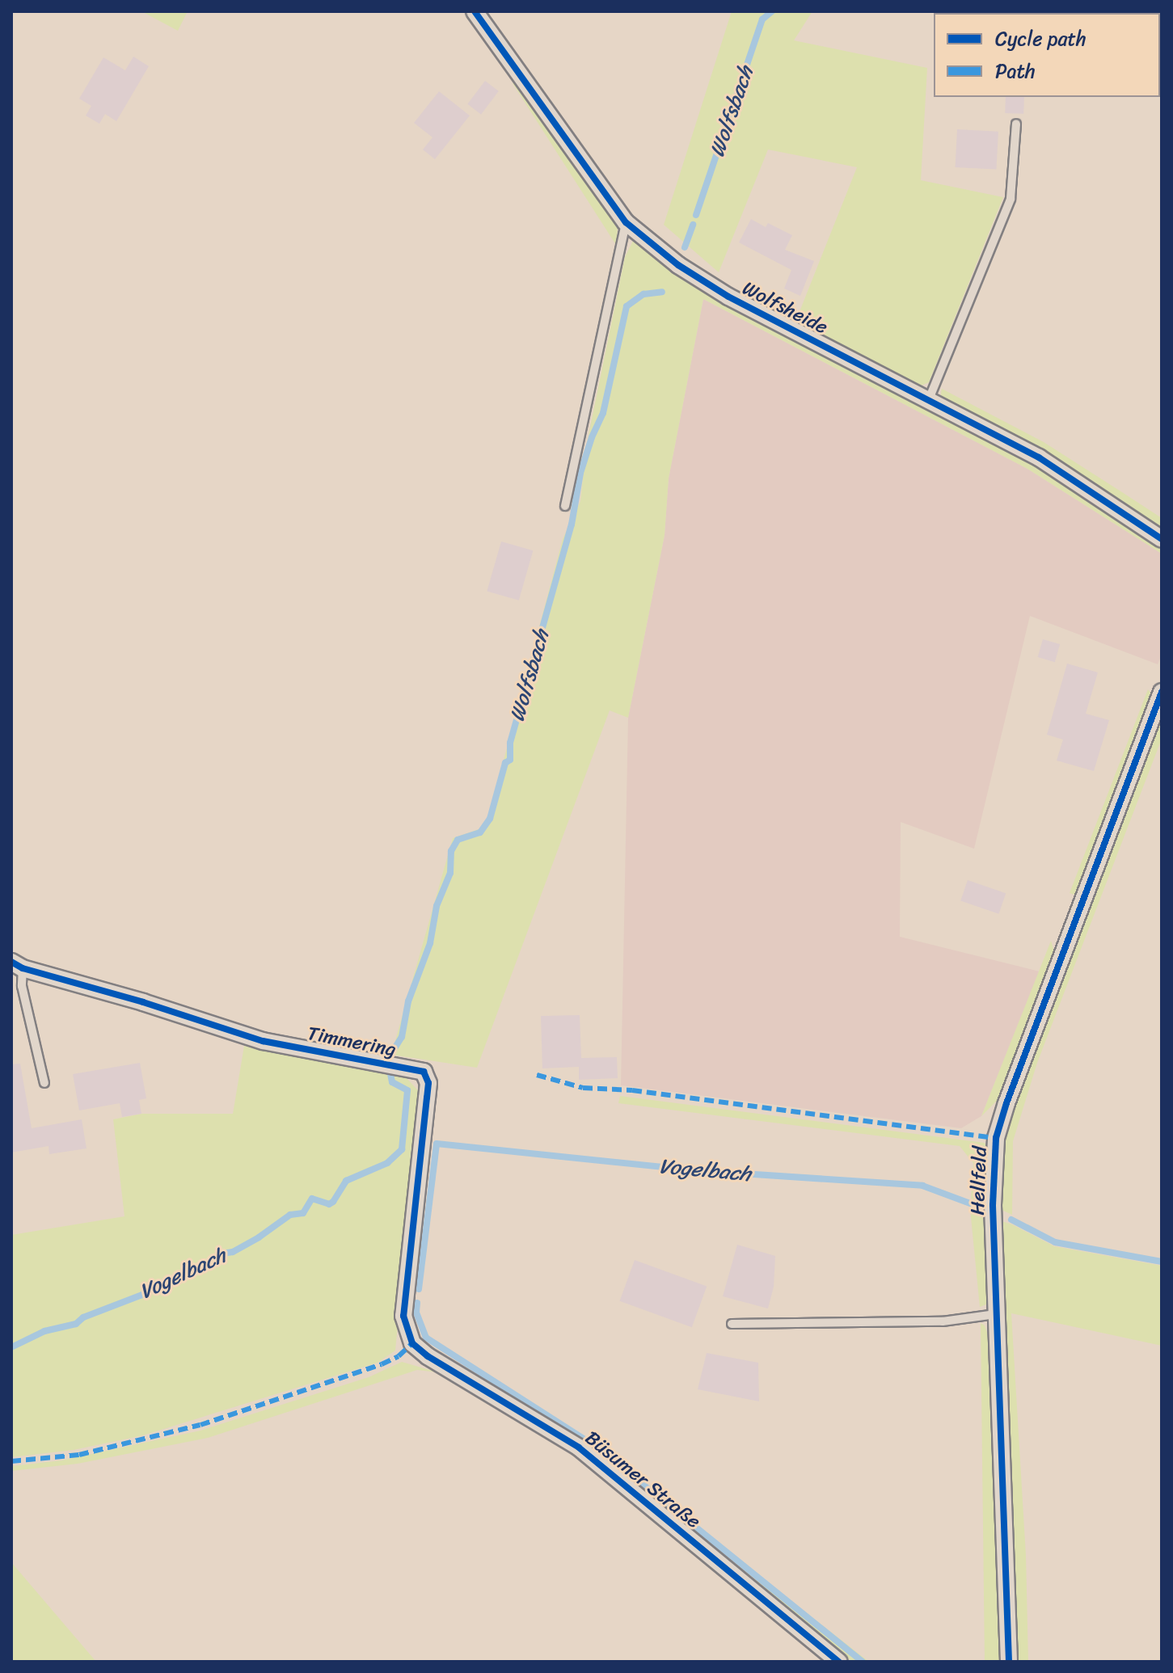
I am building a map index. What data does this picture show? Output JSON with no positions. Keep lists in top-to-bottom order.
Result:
{
  "streets": {
    "street": [
      "Wolfsheide",
      "Timmering",
      "Hellfeld",
      "Büsumer Straße"
    ]
  },
  "crossings": [
    ["Timmering", "Büsumer Straße"]
  ],
  "water": ["Wolfsbach", "Vogelbach"],
  "legend": ["Cycle path", "Path"]
}
